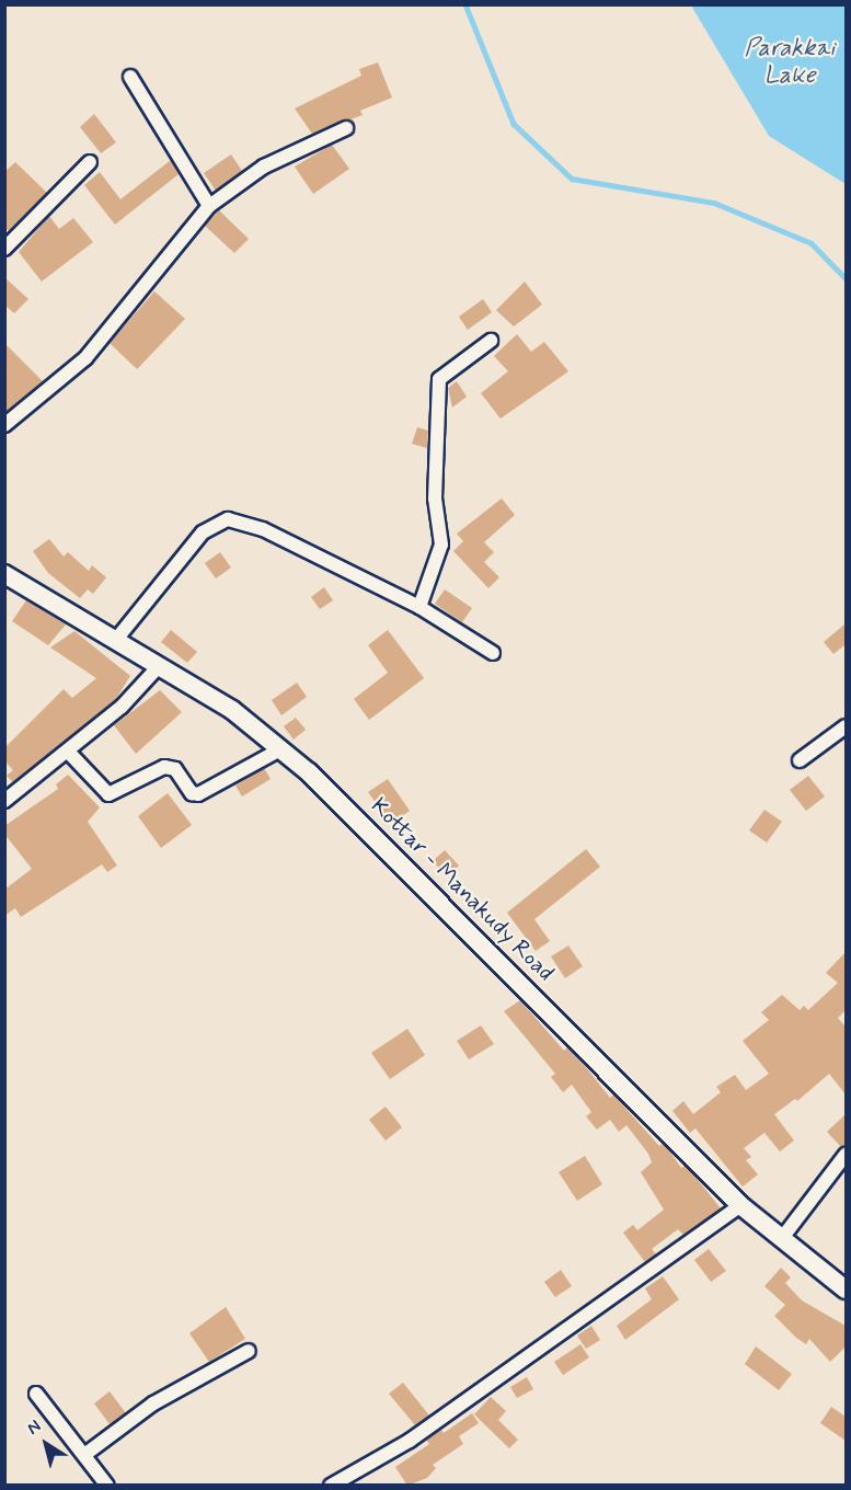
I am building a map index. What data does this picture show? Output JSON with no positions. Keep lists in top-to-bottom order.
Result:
{
  "streets": {
    "main road": ["Kottar - Manakudy Road"]
  },
  "water": ["Parakkai Lake"],
  "north": "top left"
}
